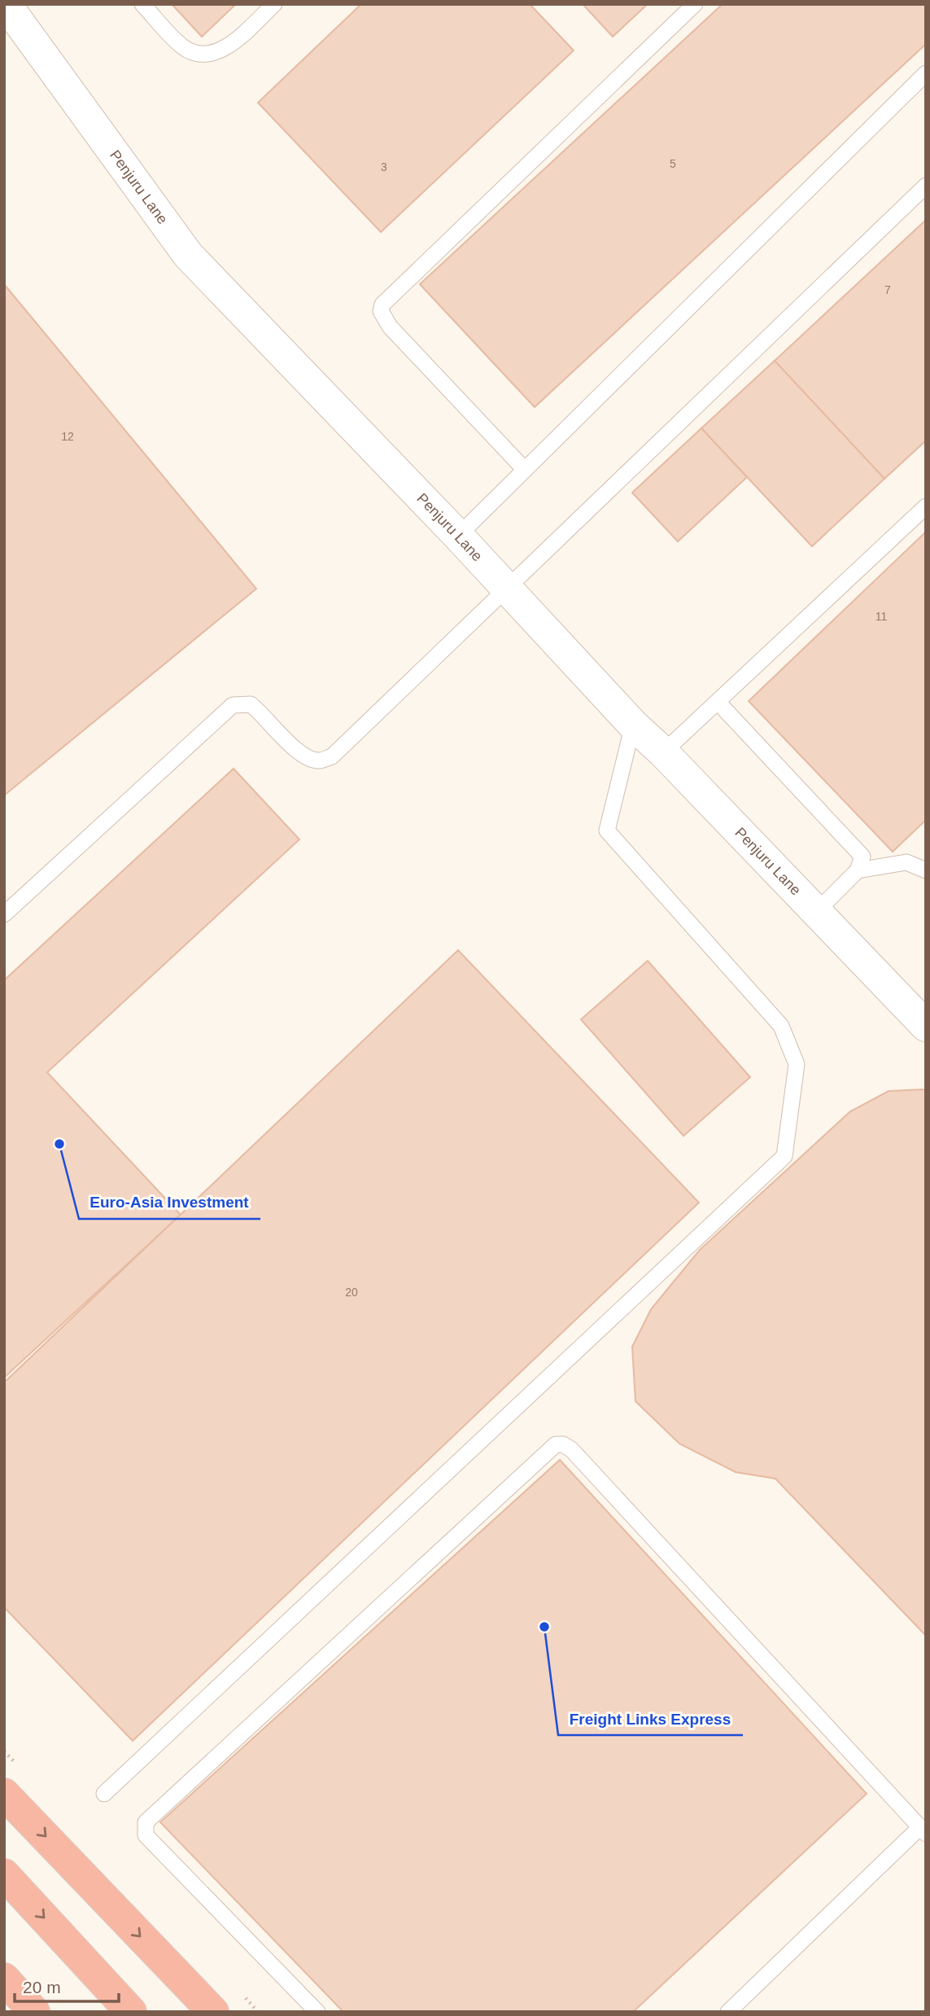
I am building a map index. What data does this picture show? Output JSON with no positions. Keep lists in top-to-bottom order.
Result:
{
  "streets": {
    "street": ["Penjuru Lane"]
  },
  "places": ["Euro-Asia Investment", "Freight Links Express"],
  "house_numbers": [
    "5",
    "3",
    "7",
    "12",
    "11",
    "20"
  ],
  "scale_bar": "20 m"
}
